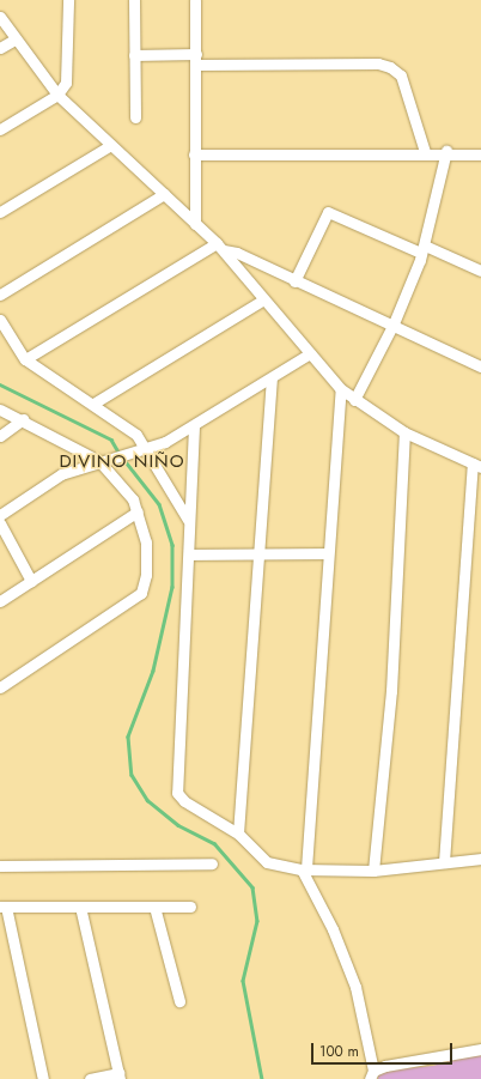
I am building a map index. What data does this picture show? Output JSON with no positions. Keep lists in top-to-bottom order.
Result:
{
  "districts": ["DIVINO NIÑO"],
  "scale_bar": "100 m"
}
